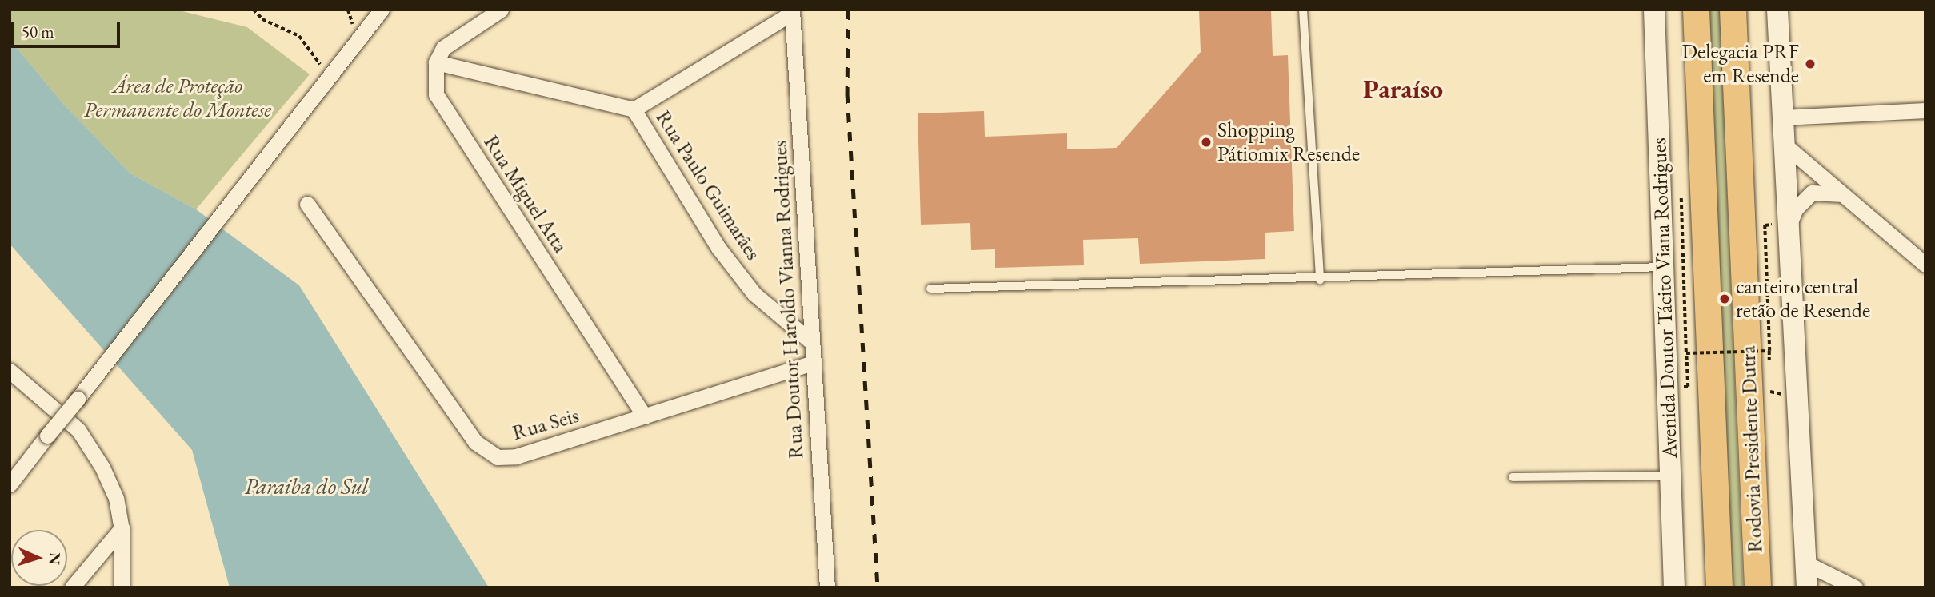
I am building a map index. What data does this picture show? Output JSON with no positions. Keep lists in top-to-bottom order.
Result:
{
  "streets": {
    "highway": ["Rodovia Presidente Dutra"],
    "main road": ["Avenida Doutor Tácito Viana Rodrigues"],
    "street": [
      "Rua Paulo Guimarães",
      "Rua Miguel Atta",
      "Rua Doutor Haroldo Vianna Rodrigues",
      "Rua Seis"
    ]
  },
  "crossings": [
    ["Rua Paulo Guimarães", "Rua Doutor Haroldo Vianna Rodrigues"],
    ["Rua Miguel Atta", "Rua Seis"],
    ["Rua Doutor Haroldo Vianna Rodrigues", "Rua Seis"]
  ],
  "districts": ["Paraíso"],
  "water": ["Paraiba do Sul"],
  "parks": ["Área de Proteção Permanente do Montese"],
  "places": ["Delegacia PRF em Resende", "Shopping Pátiomix Resende", "canteiro central retão de Resende"],
  "scale_bar": "50 m",
  "north": "right"
}
